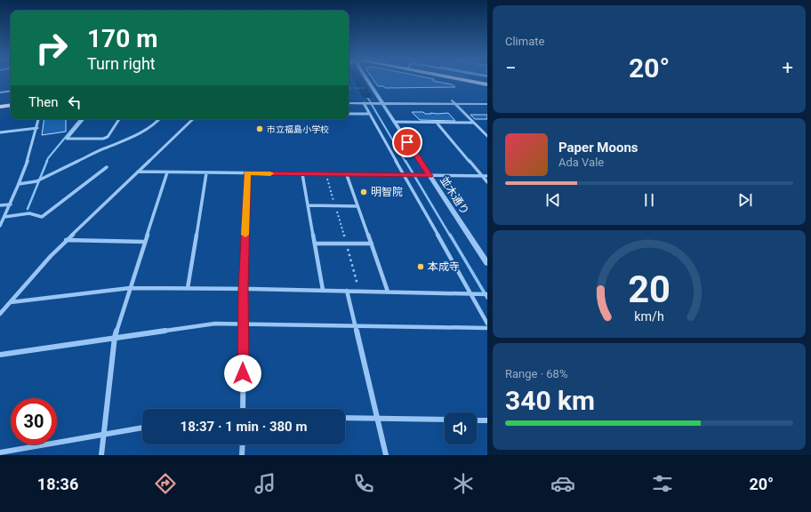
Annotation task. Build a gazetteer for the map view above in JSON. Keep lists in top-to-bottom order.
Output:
{
  "streets": {
    "street": ["並木通り"]
  },
  "places": ["市立福島小学校", "明智院", "本成寺"],
  "page": {
    "tile": [
      "Climate",
      ["Range · 68%", "340 km"]
    ],
    "turn": ["170 m", "Turn right"],
    "heat": ["−", "20°", "+"],
    "then": "Then",
    "song": ["Paper Moons", "Ada Vale"],
    "limit": "30",
    "trip": "18:37 · 1 min · 380 m",
    "tabs": ["18:36", "20°"],
    "gauge": ["20", "km/h"]
  }
}
